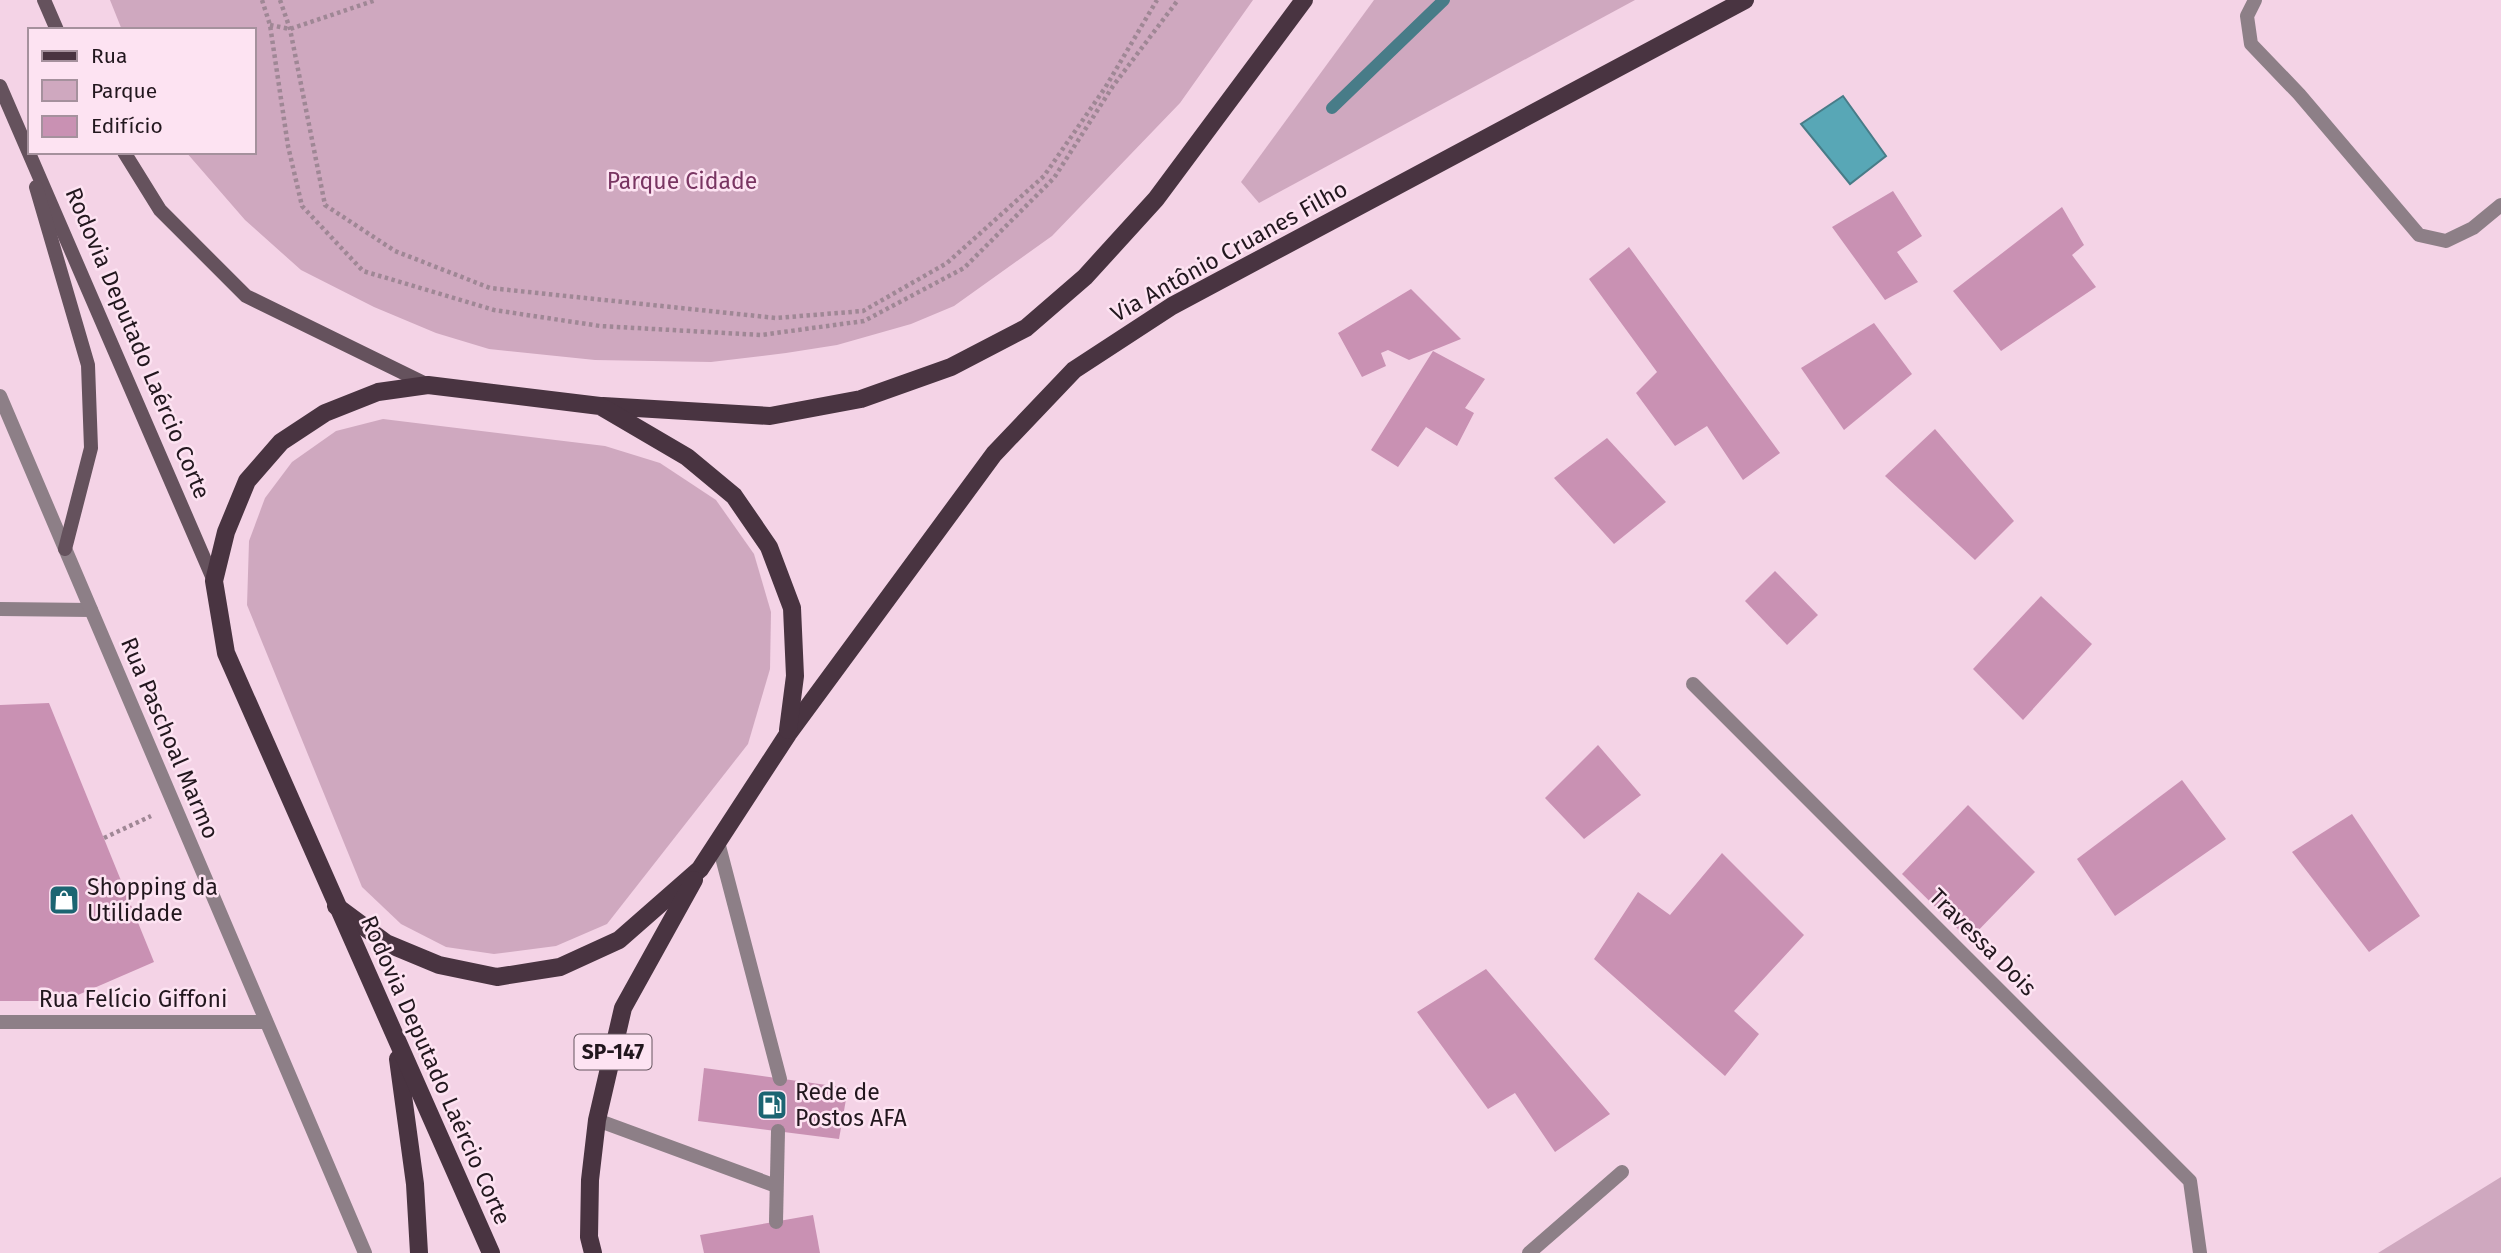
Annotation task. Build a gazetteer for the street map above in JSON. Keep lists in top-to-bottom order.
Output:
{
  "streets": {
    "main road": ["Via Antônio Cruanes Filho", "Rodovia Deputado Laércio Corte", "SP-147"],
    "street": ["Rua Paschoal Marmo", "Travessa Dois", "Rua Felício Giffoni"]
  },
  "crossings": [
    ["Via Antônio Cruanes Filho", "Rodovia Deputado Laércio Corte"],
    ["Via Antônio Cruanes Filho", "SP-147"],
    ["Rua Paschoal Marmo", "Rua Felício Giffoni"]
  ],
  "parks": ["Parque Cidade"],
  "places": {
    "shop": ["Shopping da Utilidade"],
    "fuel station": ["Rede de Postos AFA"]
  },
  "legend": ["Rua", "Parque", "Edifício"]
}
